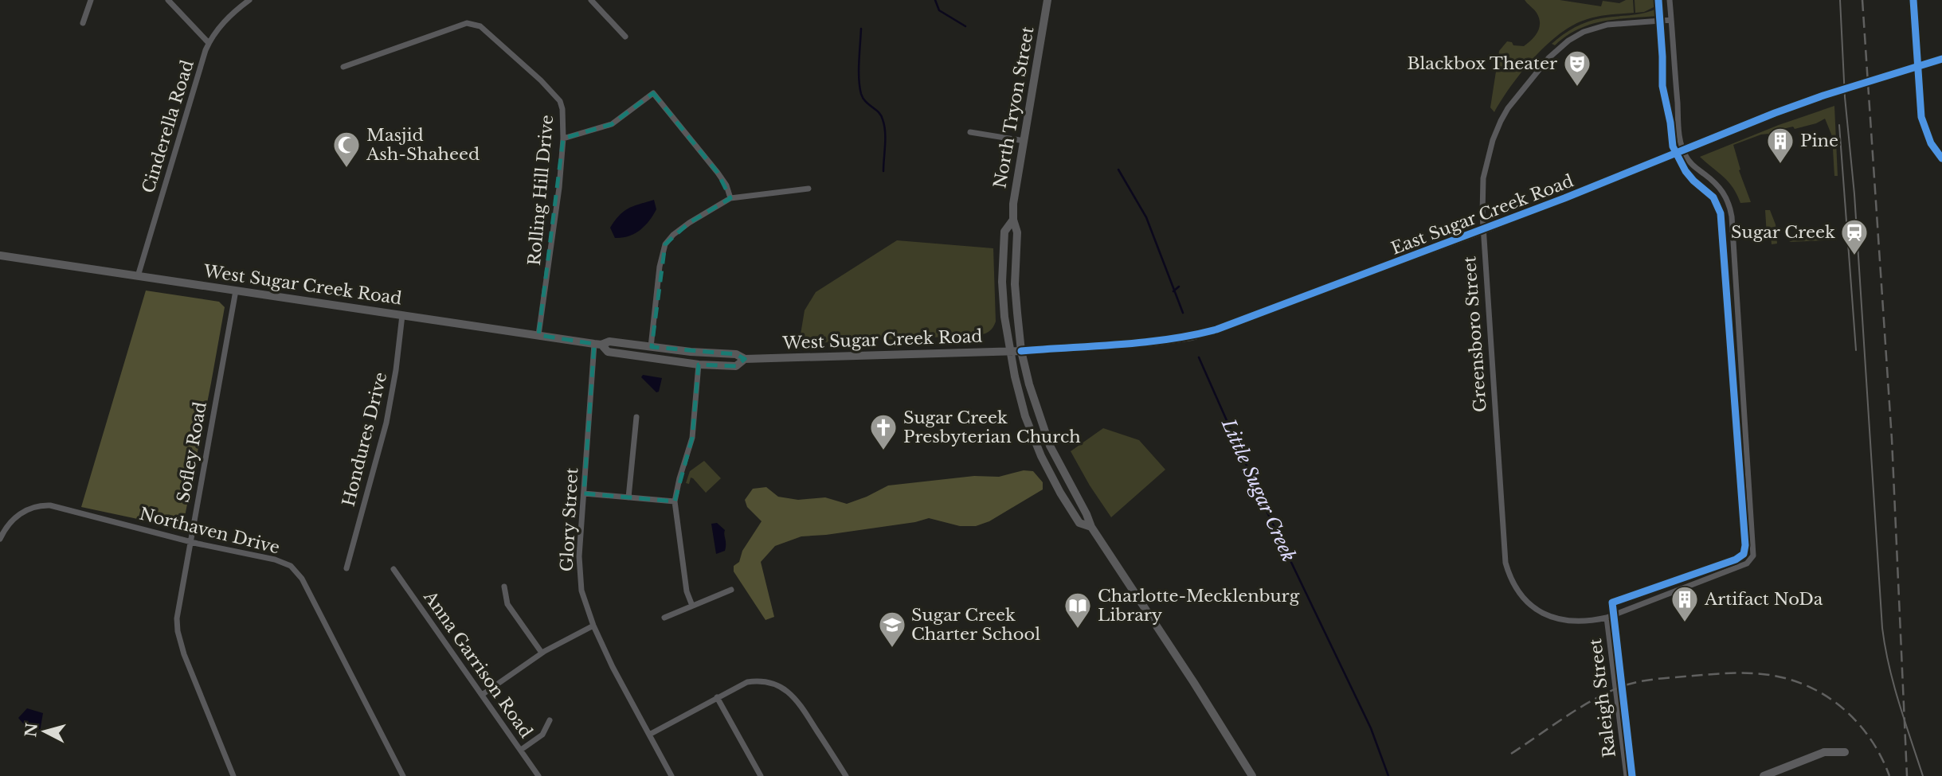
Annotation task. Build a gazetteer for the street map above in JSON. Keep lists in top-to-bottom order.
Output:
{
  "streets": {
    "main road": ["North Tryon Street", "East Sugar Creek Road", "West Sugar Creek Road"],
    "street": [
      "Cinderella Road",
      "Rolling Hill Drive",
      "Greensboro Street",
      "Hondures Drive",
      "Sofley Road",
      "Glory Street",
      "Northaven Drive",
      "Anna Garrison Road",
      "Raleigh Street"
    ]
  },
  "crossings": [
    ["North Tryon Street", "East Sugar Creek Road"],
    ["North Tryon Street", "West Sugar Creek Road"],
    ["Cinderella Road", "West Sugar Creek Road"],
    ["Rolling Hill Drive", "West Sugar Creek Road"],
    ["East Sugar Creek Road", "West Sugar Creek Road"],
    ["East Sugar Creek Road", "Greensboro Street"],
    ["West Sugar Creek Road", "Hondures Drive"],
    ["West Sugar Creek Road", "Sofley Road"],
    ["West Sugar Creek Road", "Glory Street"],
    ["Greensboro Street", "Raleigh Street"],
    ["Sofley Road", "Northaven Drive"]
  ],
  "water": ["Little Sugar Creek"],
  "places": {
    "theatre": ["Blackbox Theater"],
    "building": ["Pine", "Artifact NoDa"],
    "mosque": ["Masjid Ash-Shaheed"],
    "station": ["Sugar Creek"],
    "church": ["Sugar Creek Presbyterian Church"],
    "library": ["Charlotte-Mecklenburg Library"],
    "school or university": ["Sugar Creek Charter School"]
  },
  "north": "left"
}
